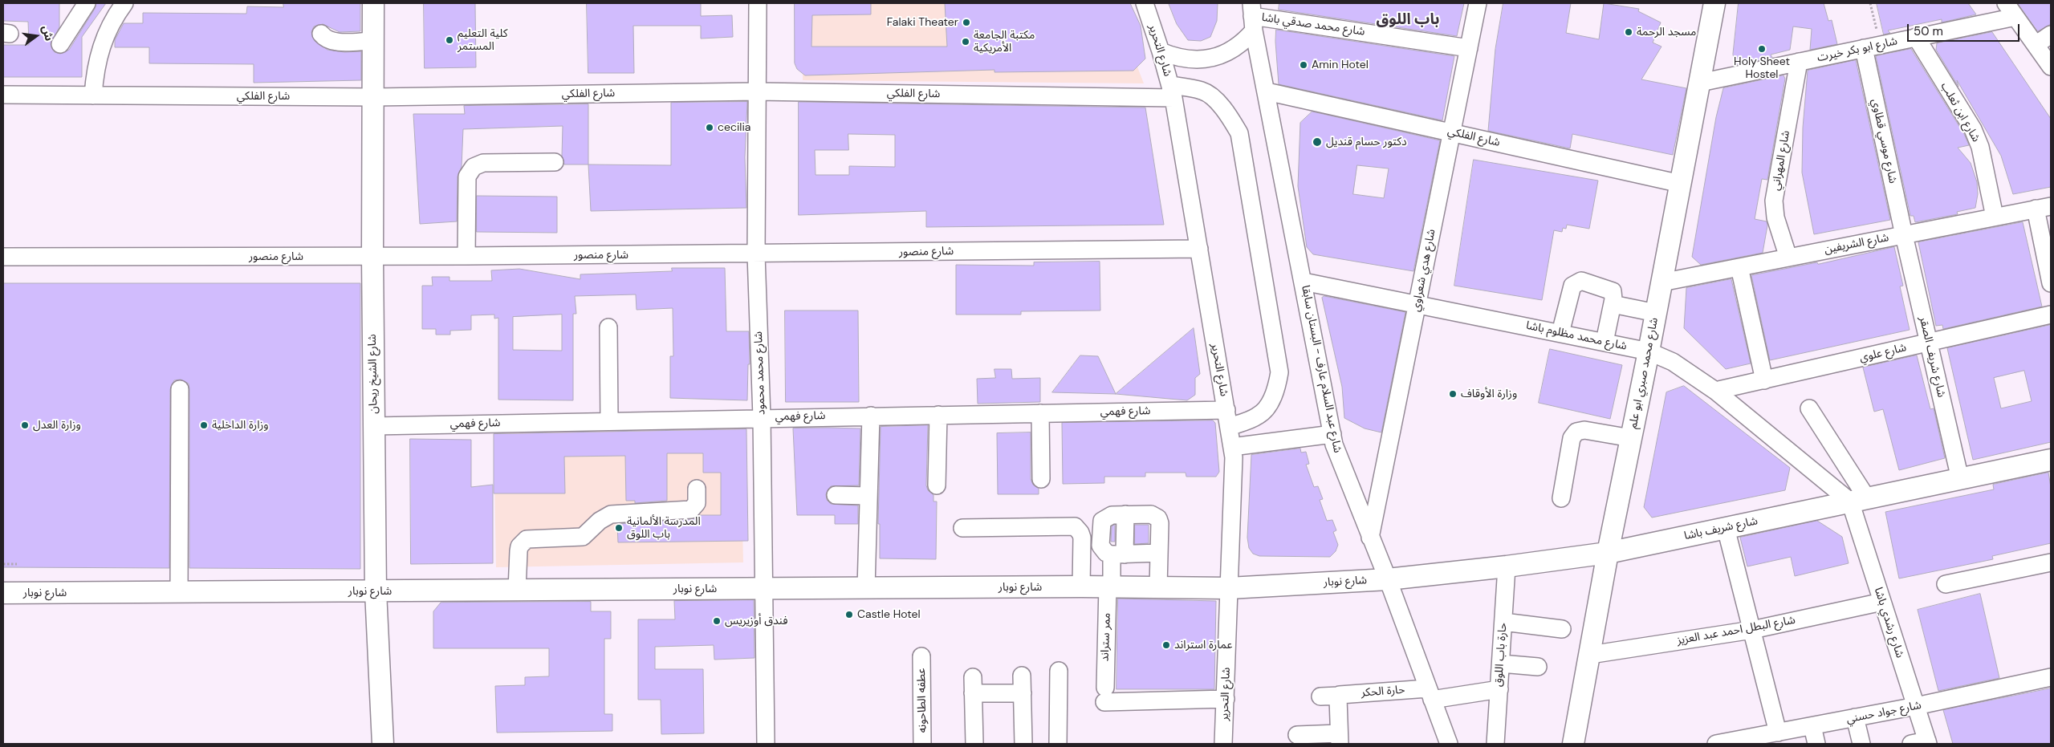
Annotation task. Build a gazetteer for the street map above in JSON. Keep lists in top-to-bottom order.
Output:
{
  "streets": {
    "main road": [
      "شارع محمد صبري ابو علم",
      "شارع الشيخ ريحان",
      "شارع شريف باشا",
      "شارع نوبار"
    ],
    "street": [
      "شارع محمد صدقي باشا",
      "شارع ابو بكر خيرت",
      "شارع التحرير",
      "شارع الفلكي",
      "شارع ابن ثعلب",
      "شارع موسي قطاوي",
      "شارع المهراني",
      "شارع الشريفين",
      "شارع منصور",
      "شارع هدي شعراوي",
      "شارع محمد مظلوم باشا",
      "شارع علوي",
      "شارع شريف الصقر",
      "شارع عبد السلام عارف - البستان سابقا",
      "شارع محمد محمود",
      "شارع فهمي",
      "شارع رشدي باشا",
      "شارع البطل احمد عبد العزيز",
      "ممر ستراند",
      "حارة باب اللوق",
      "حارة الحكر",
      "عطفه الطاحونه",
      "شارع جواد حسني"
    ]
  },
  "crossings": [
    ["شارع محمد صدقي باشا", "شارع هدي شعراوي"],
    ["شارع محمد صدقي باشا", "شارع عبد السلام عارف - البستان سابقا"],
    ["شارع ابو بكر خيرت", "شارع ابن ثعلب"],
    ["شارع ابو بكر خيرت", "شارع موسي قطاوي"],
    ["شارع ابو بكر خيرت", "شارع المهراني"],
    ["شارع ابو بكر خيرت", "شارع محمد صبري ابو علم"],
    ["شارع التحرير", "شارع الفلكي"],
    ["شارع التحرير", "شارع منصور"],
    ["شارع التحرير", "شارع فهمي"],
    ["شارع التحرير", "شارع نوبار"],
    ["شارع التحرير", "ممر ستراند"],
    ["شارع الفلكي", "شارع هدي شعراوي"],
    ["شارع الفلكي", "شارع عبد السلام عارف - البستان سابقا"],
    ["شارع الفلكي", "شارع محمد محمود"],
    ["شارع الفلكي", "شارع محمد صبري ابو علم"],
    ["شارع الفلكي", "شارع الشيخ ريحان"],
    ["شارع ابن ثعلب", "شارع الشريفين"],
    ["شارع موسي قطاوي", "شارع الشريفين"],
    ["شارع موسي قطاوي", "شارع شريف الصقر"],
    ["شارع المهراني", "شارع الشريفين"],
    ["شارع الشريفين", "شارع شريف الصقر"],
    ["شارع الشريفين", "شارع محمد صبري ابو علم"],
    ["شارع منصور", "شارع محمد محمود"],
    ["شارع منصور", "شارع الشيخ ريحان"],
    ["شارع هدي شعراوي", "شارع محمد مظلوم باشا"],
    ["شارع هدي شعراوي", "شارع عبد السلام عارف - البستان سابقا"],
    ["شارع محمد مظلوم باشا", "شارع علوي"],
    ["شارع محمد مظلوم باشا", "شارع عبد السلام عارف - البستان سابقا"],
    ["شارع محمد مظلوم باشا", "شارع محمد صبري ابو علم"],
    ["شارع محمد مظلوم باشا", "شارع شريف باشا"],
    ["شارع محمد مظلوم باشا", "شارع رشدي باشا"],
    ["شارع علوي", "شارع شريف الصقر"],
    ["شارع شريف الصقر", "شارع شريف باشا"],
    ["شارع عبد السلام عارف - البستان سابقا", "شارع شريف باشا"],
    ["شارع عبد السلام عارف - البستان سابقا", "شارع نوبار"],
    ["شارع عبد السلام عارف - البستان سابقا", "حارة الحكر"],
    ["شارع محمد محمود", "شارع فهمي"],
    ["شارع محمد محمود", "شارع نوبار"],
    ["شارع محمد صبري ابو علم", "شارع شريف باشا"],
    ["شارع محمد صبري ابو علم", "شارع البطل احمد عبد العزيز"],
    ["شارع الشيخ ريحان", "شارع فهمي"],
    ["شارع الشيخ ريحان", "شارع نوبار"],
    ["شارع شريف باشا", "شارع نوبار"],
    ["شارع شريف باشا", "شارع رشدي باشا"],
    ["شارع شريف باشا", "حارة باب اللوق"],
    ["شارع نوبار", "ممر ستراند"],
    ["شارع رشدي باشا", "شارع البطل احمد عبد العزيز"],
    ["شارع رشدي باشا", "شارع جواد حسني"],
    ["حارة باب اللوق", "حارة الحكر"]
  ],
  "districts": ["باب اللوق"],
  "places": [
    "Falaki Theater",
    "مسجد الرحمة",
    "كلية التعليم المستمر",
    "مكتبة الجامعة الأمريكية",
    "Holy Sheet Hostel",
    "Amin Hotel",
    "cecilia",
    "دكتور حسام قنديل",
    "وزارة الأوقاف",
    "وزارة العدل",
    "وزارة الداخلية",
    "المدرسة الألمانية باب اللوق",
    "Castle Hotel",
    "فندق أوزيريس",
    "عمارة استراند"
  ],
  "scale_bar": "50 m",
  "north": "right"
}
